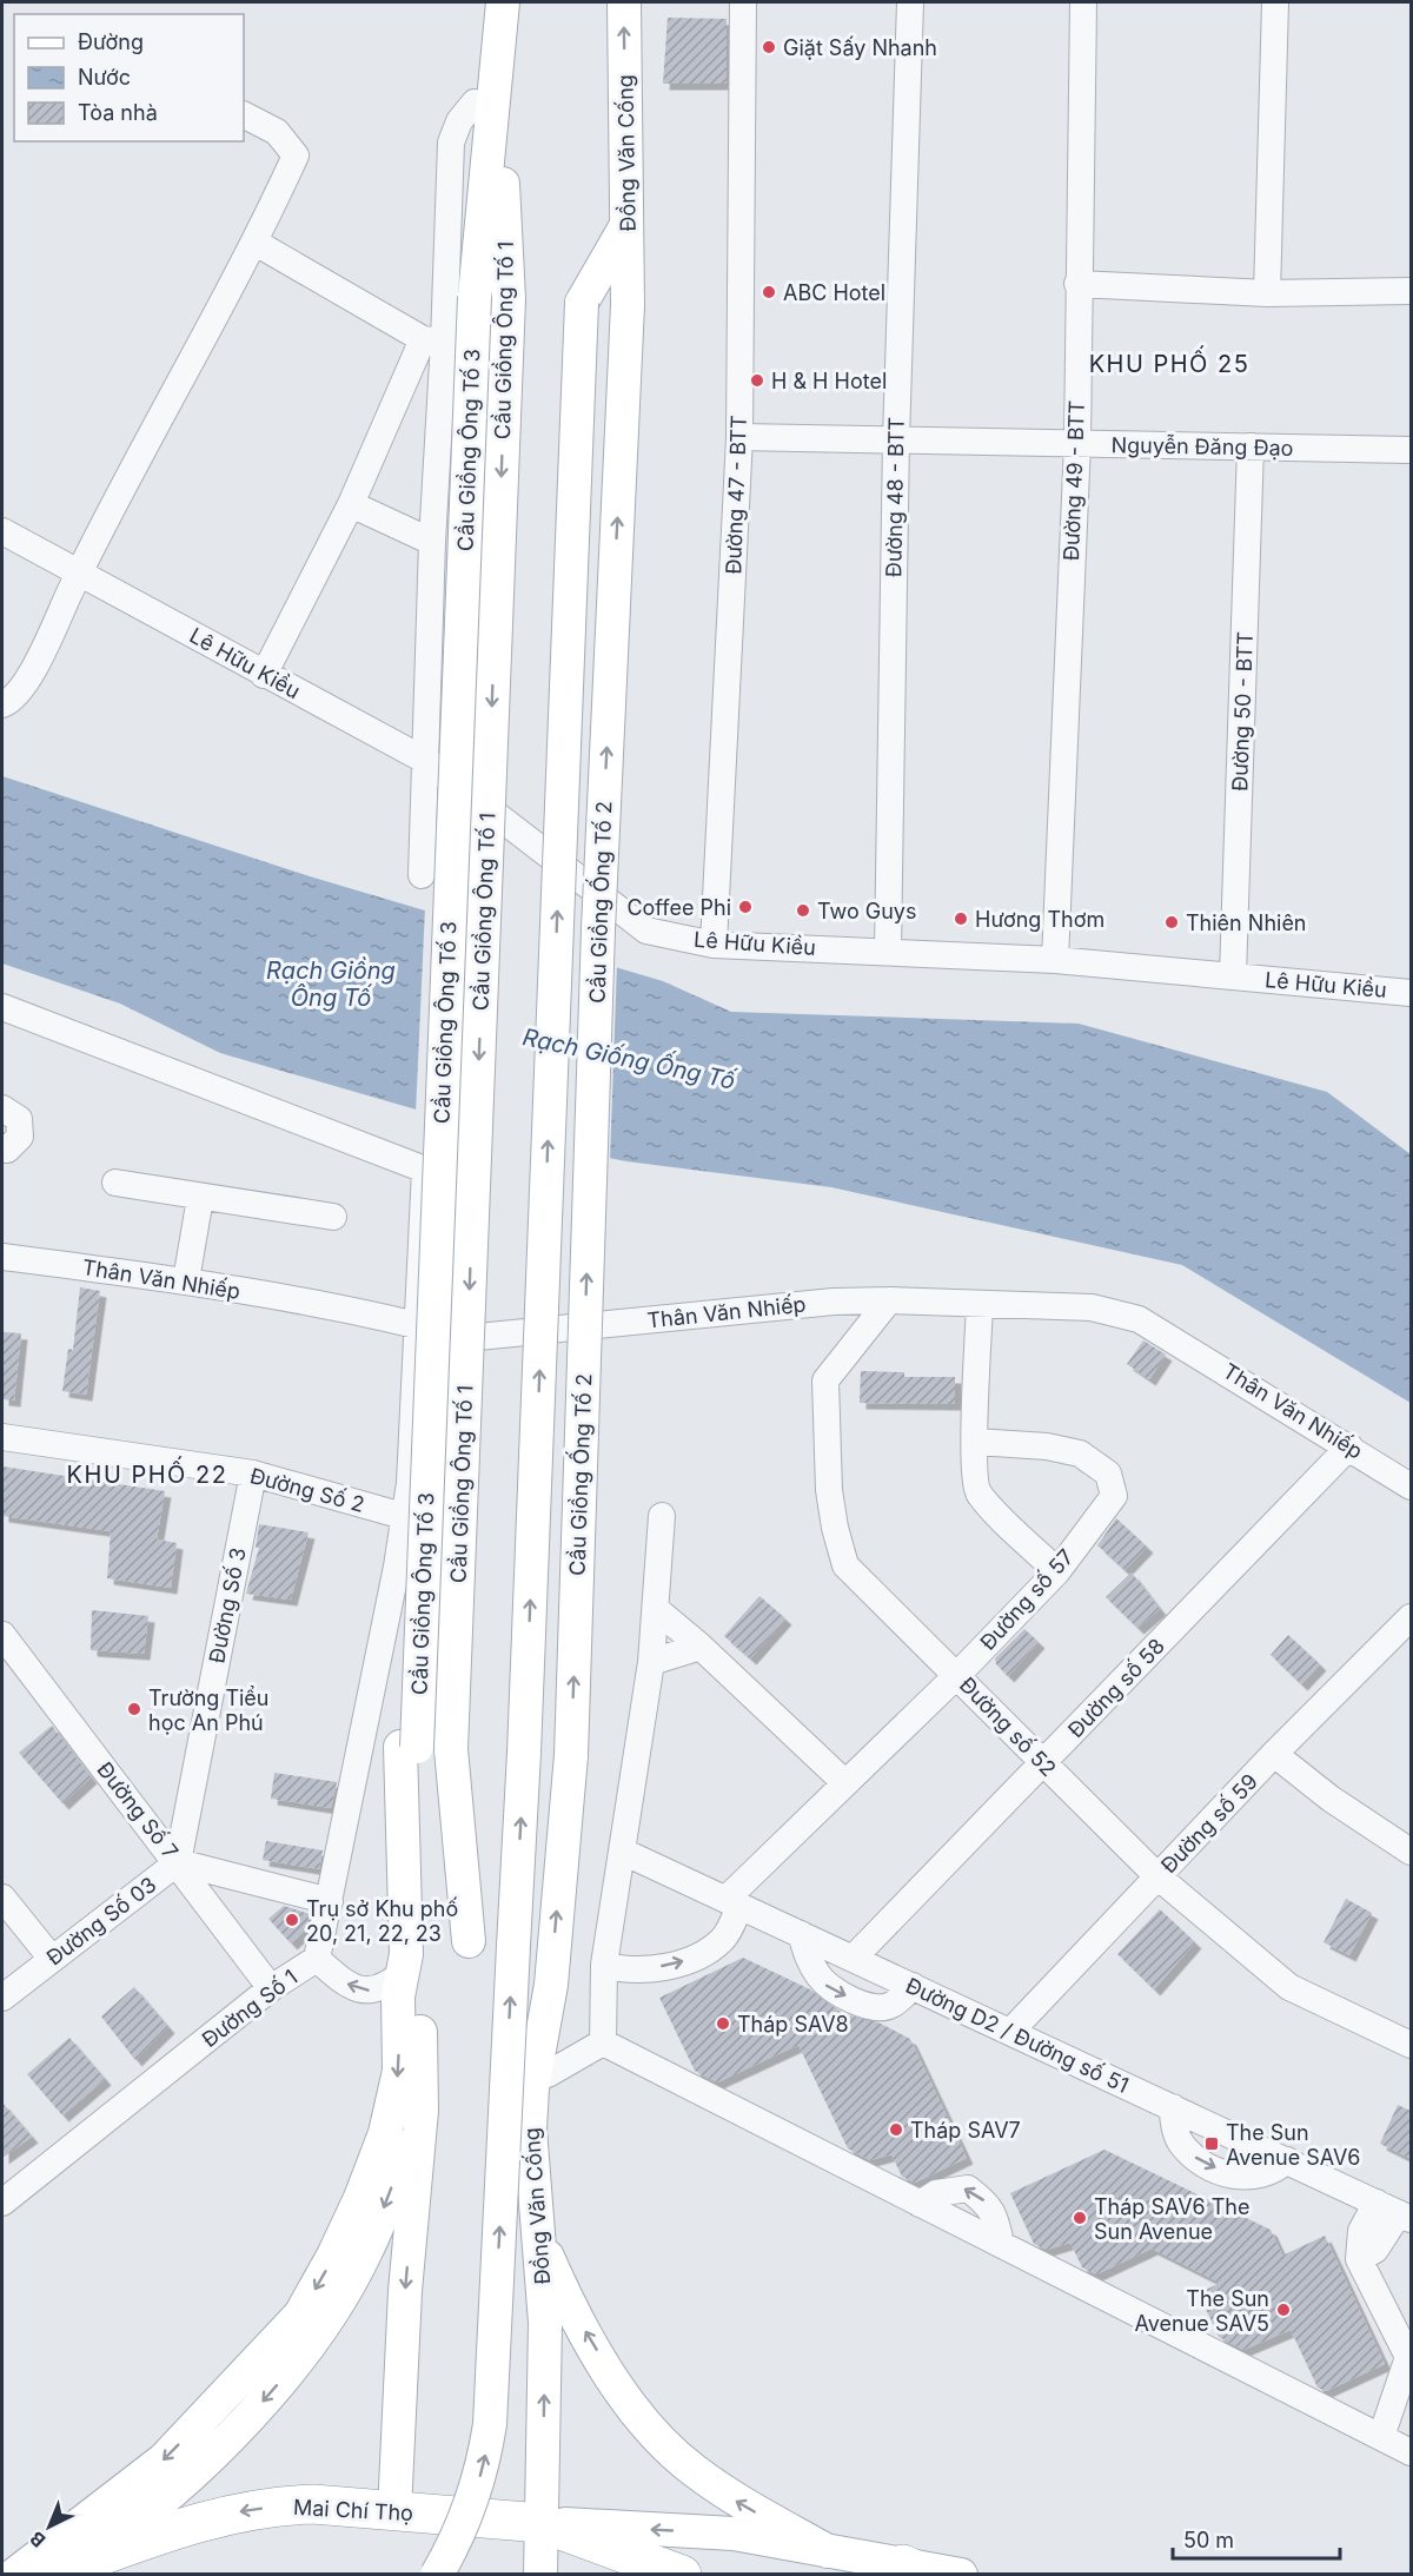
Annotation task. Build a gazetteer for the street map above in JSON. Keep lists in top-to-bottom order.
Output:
{
  "streets": {
    "highway": ["Mai Chí Thọ"],
    "main road": [
      "Đồng Văn Cống",
      "Cầu Giồng Ông Tố 1",
      "Cầu Giồng Ông Tố 3",
      "Cầu Giồng Ống Tố 2"
    ],
    "street": [
      "Nguyễn Đăng Đạo",
      "Đường 49 - BTT",
      "Đường 47 - BTT",
      "Đường 48 - BTT",
      "Lê Hữu Kiều",
      "Đường 50 - BTT",
      "Thân Văn Nhiếp",
      "Đường Số 2",
      "Đường số 57",
      "Đường Số 3",
      "Đường số 58",
      "Đường số 52",
      "Đường Số 7",
      "Đường số 59",
      "Đường Số 03",
      "Đường Số 1",
      "Đường D2 / Đường số 51"
    ]
  },
  "crossings": [
    ["Đồng Văn Cống", "Cầu Giồng Ống Tố 2"],
    ["Đồng Văn Cống", "Mai Chí Thọ"],
    ["Nguyễn Đăng Đạo", "Đường 49 - BTT"],
    ["Nguyễn Đăng Đạo", "Đường 47 - BTT"],
    ["Nguyễn Đăng Đạo", "Đường 48 - BTT"],
    ["Nguyễn Đăng Đạo", "Đường 50 - BTT"],
    ["Đường 49 - BTT", "Lê Hữu Kiều"],
    ["Đường 47 - BTT", "Lê Hữu Kiều"],
    ["Đường 48 - BTT", "Lê Hữu Kiều"],
    ["Lê Hữu Kiều", "Đường 50 - BTT"],
    ["Thân Văn Nhiếp", "Đường số 58"],
    ["Thân Văn Nhiếp", "Đường số 52"],
    ["Thân Văn Nhiếp", "Đường Số 1"],
    ["Đường Số 2", "Đường Số 3"],
    ["Đường Số 2", "Đường Số 1"],
    ["Đường số 57", "Đường số 52"],
    ["Đường số 57", "Đường D2 / Đường số 51"],
    ["Đường Số 3", "Đường Số 7"],
    ["Đường Số 3", "Đường Số 03"],
    ["Đường số 58", "Đường số 52"],
    ["Đường số 58", "Đường D2 / Đường số 51"],
    ["Đường số 52", "Đường số 59"],
    ["Đường Số 7", "Đường Số 03"],
    ["Đường Số 7", "Đường Số 1"],
    ["Đường số 59", "Đường D2 / Đường số 51"],
    ["Đường Số 03", "Đường Số 1"]
  ],
  "one_way": ["Mai Chí Thọ"],
  "districts": ["KHU PHỐ 25", "KHU PHỐ 22"],
  "water": ["Rạch Giồng Ông Tố", "Rạch Giống Ống Tố"],
  "places": {
    "other": [
      "Giặt Sấy Nhanh",
      "ABC Hotel",
      "H & H Hotel",
      "Coffee Phi",
      "Two Guys",
      "Hương Thơm",
      "Thiên Nhiên",
      "Trường Tiểu học An Phú",
      "Trụ sở Khu phố 20, 21, 22, 23",
      "Tháp SAV8",
      "Tháp SAV7",
      "Tháp SAV6 The Sun Avenue",
      "The Sun Avenue SAV5"
    ],
    "transit": ["The Sun Avenue SAV6"]
  },
  "legend": ["Đường", "Nước", "Tòa nhà"],
  "scale_bar": "50 m",
  "north": "bottom left"
}
